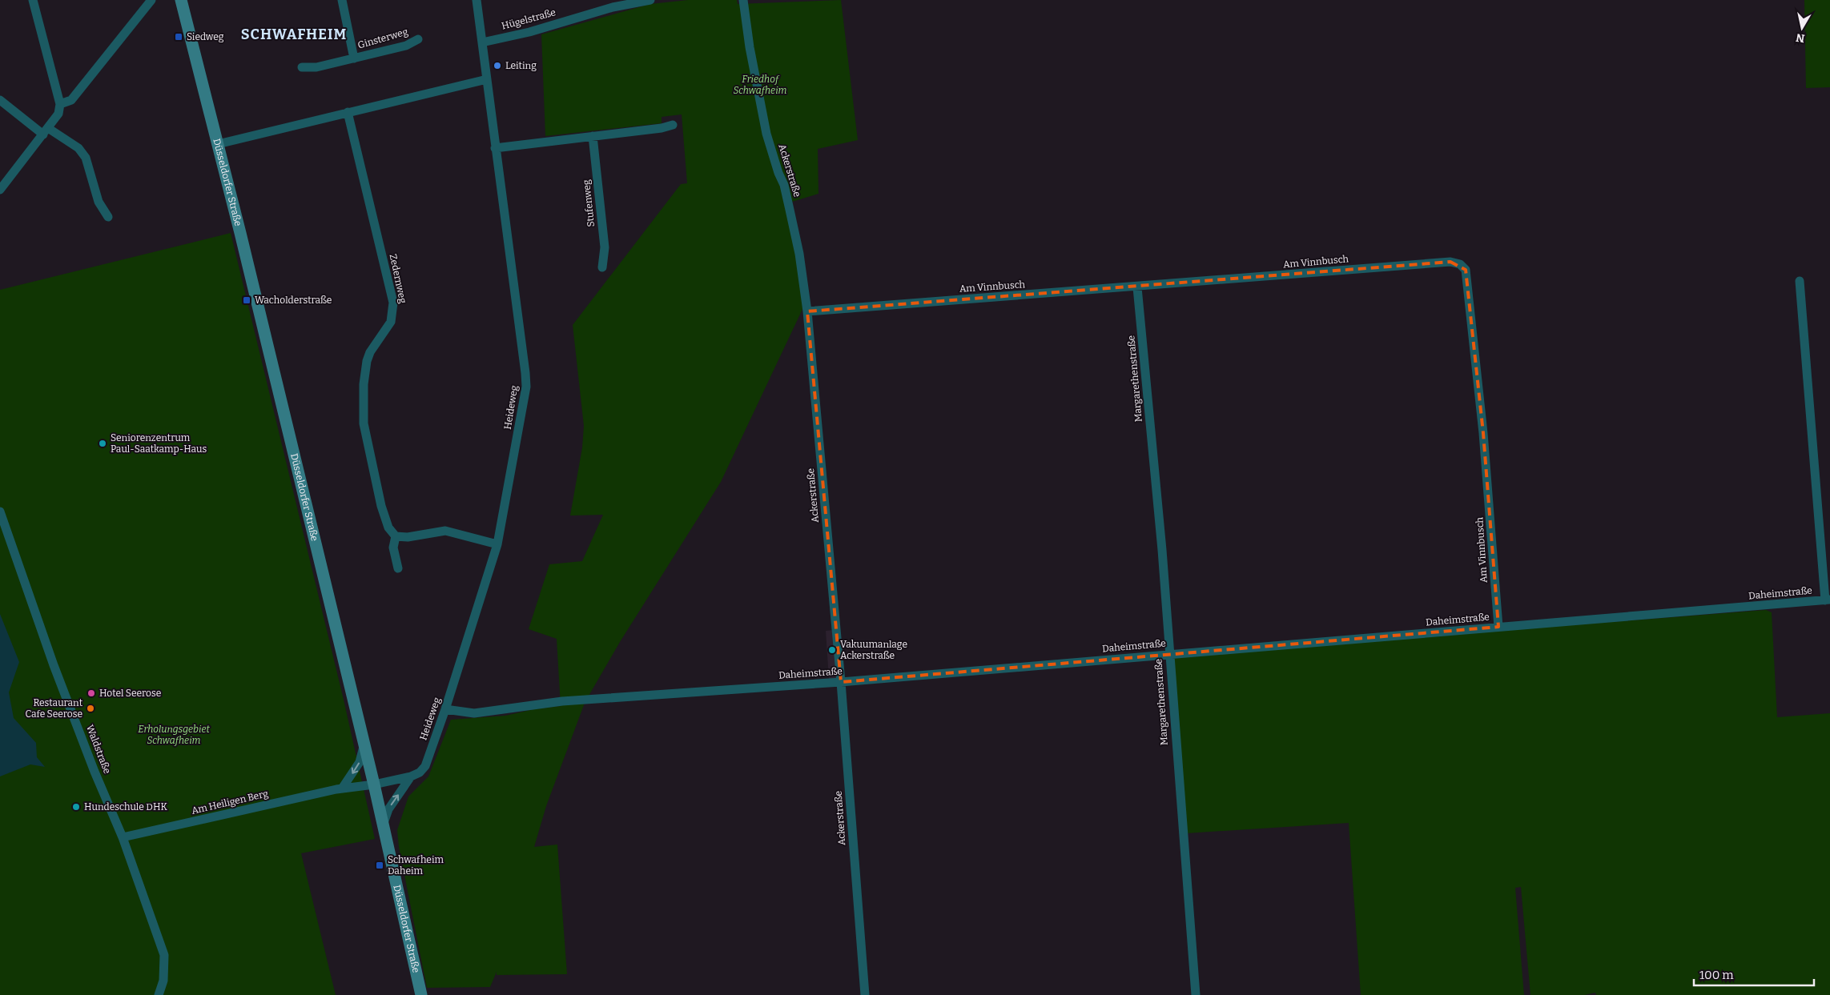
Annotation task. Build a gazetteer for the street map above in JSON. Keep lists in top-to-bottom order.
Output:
{
  "streets": {
    "main road": ["Düsseldorfer Straße"],
    "street": [
      "Hügelstraße",
      "Ginsterweg",
      "Ackerstraße",
      "Stufenweg",
      "Am Vinnbusch",
      "Zedernweg",
      "Margarethenstraße",
      "Heideweg",
      "Daheimstraße",
      "Waldstraße",
      "Am Heiligen Berg"
    ]
  },
  "crossings": [
    ["Hügelstraße", "Heideweg"],
    ["Ackerstraße", "Am Vinnbusch"],
    ["Ackerstraße", "Daheimstraße"],
    ["Düsseldorfer Straße", "Heideweg"],
    ["Düsseldorfer Straße", "Am Heiligen Berg"],
    ["Am Vinnbusch", "Margarethenstraße"],
    ["Am Vinnbusch", "Daheimstraße"],
    ["Margarethenstraße", "Daheimstraße"],
    ["Heideweg", "Daheimstraße"],
    ["Heideweg", "Am Heiligen Berg"],
    ["Waldstraße", "Am Heiligen Berg"]
  ],
  "districts": ["SCHWAFHEIM"],
  "parks": ["Friedhof Schwafheim", "Erholungsgebiet Schwafheim"],
  "places": {
    "transit": ["Siedweg", "Wacholderstraße", "Schwafheim Daheim"],
    "other": [
      "Leiting",
      "Seniorenzentrum Paul-Saatkamp-Haus",
      "Vakuumanlage Ackerstraße",
      "Hotel Seerose",
      "Restaurant Cafe Seerose",
      "Hundeschule DHK"
    ]
  },
  "scale_bar": "100 m",
  "north": "bottom"
}
